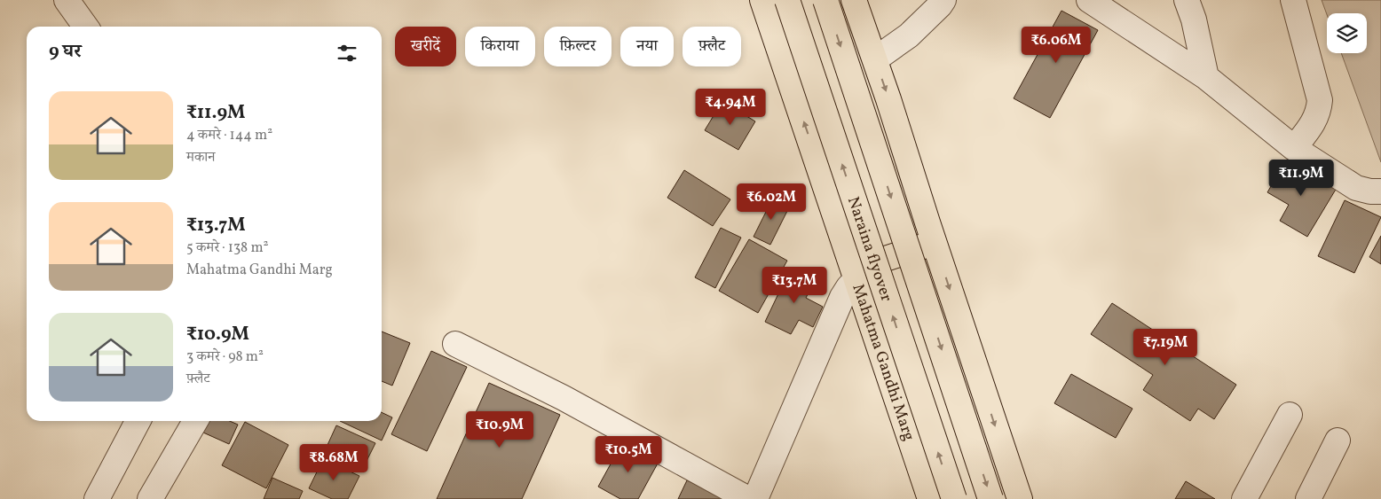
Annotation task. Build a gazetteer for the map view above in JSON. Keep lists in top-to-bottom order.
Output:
{
  "streets": {
    "main road": ["Naraina flyover", "Mahatma Gandhi Marg"]
  },
  "page": {
    "price": [
      "₹6.06M",
      "₹4.94M",
      "₹11.9M",
      "₹6.02M",
      "₹13.7M",
      "₹7.19M",
      "₹10.9M",
      "₹10.5M",
      "₹8.68M"
    ],
    "chip": [
      "खरीदें",
      "किराया",
      "फ़िल्टर",
      "नया",
      "फ़्लैट"
    ],
    "heading": "9 घर",
    "list": [
      {
        "name": "₹11.9M",
        "note": "4 कमरे · 144 m² · मकान"
      },
      {
        "name": "₹13.7M",
        "note": "5 कमरे · 138 m² · Mahatma Gandhi Marg"
      },
      {
        "name": "₹10.9M",
        "note": "3 कमरे · 98 m² · फ़्लैट"
      }
    ]
  }
}
